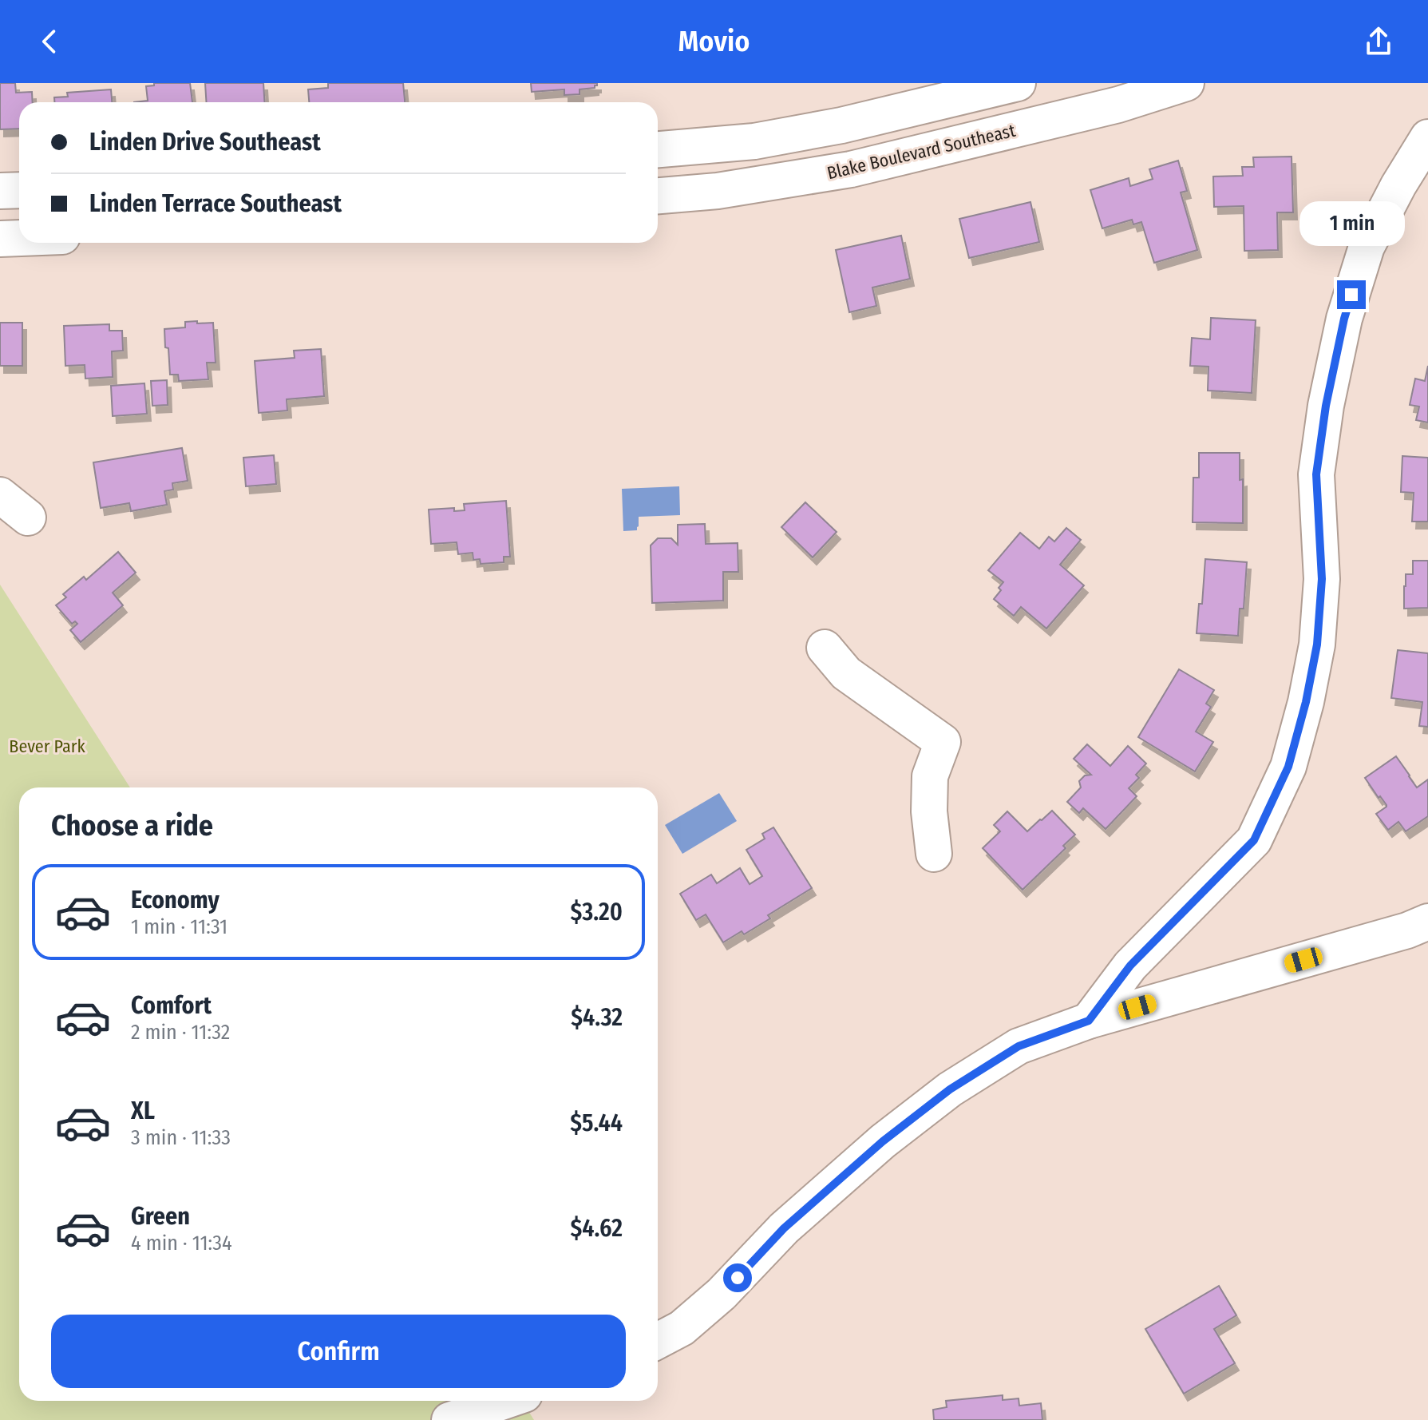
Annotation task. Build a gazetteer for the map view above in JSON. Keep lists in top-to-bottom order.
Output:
{
  "streets": {
    "street": ["Blake Boulevard Southeast"]
  },
  "parks": ["Bever Park"],
  "page": {
    "header": "Movio",
    "banner": ["Linden Drive Southeast", "Linden Terrace Southeast"],
    "bubble": "1 min",
    "heading": "Choose a ride",
    "list": [
      {
        "name": "Economy",
        "note": "1 min · 11:31",
        "value": "$3.20"
      },
      {
        "name": "Comfort",
        "note": "2 min · 11:32",
        "value": "$4.32"
      },
      {
        "name": "XL",
        "note": "3 min · 11:33",
        "value": "$5.44"
      },
      {
        "name": "Green",
        "note": "4 min · 11:34",
        "value": "$4.62"
      }
    ],
    "buttons": "Confirm"
  }
}
